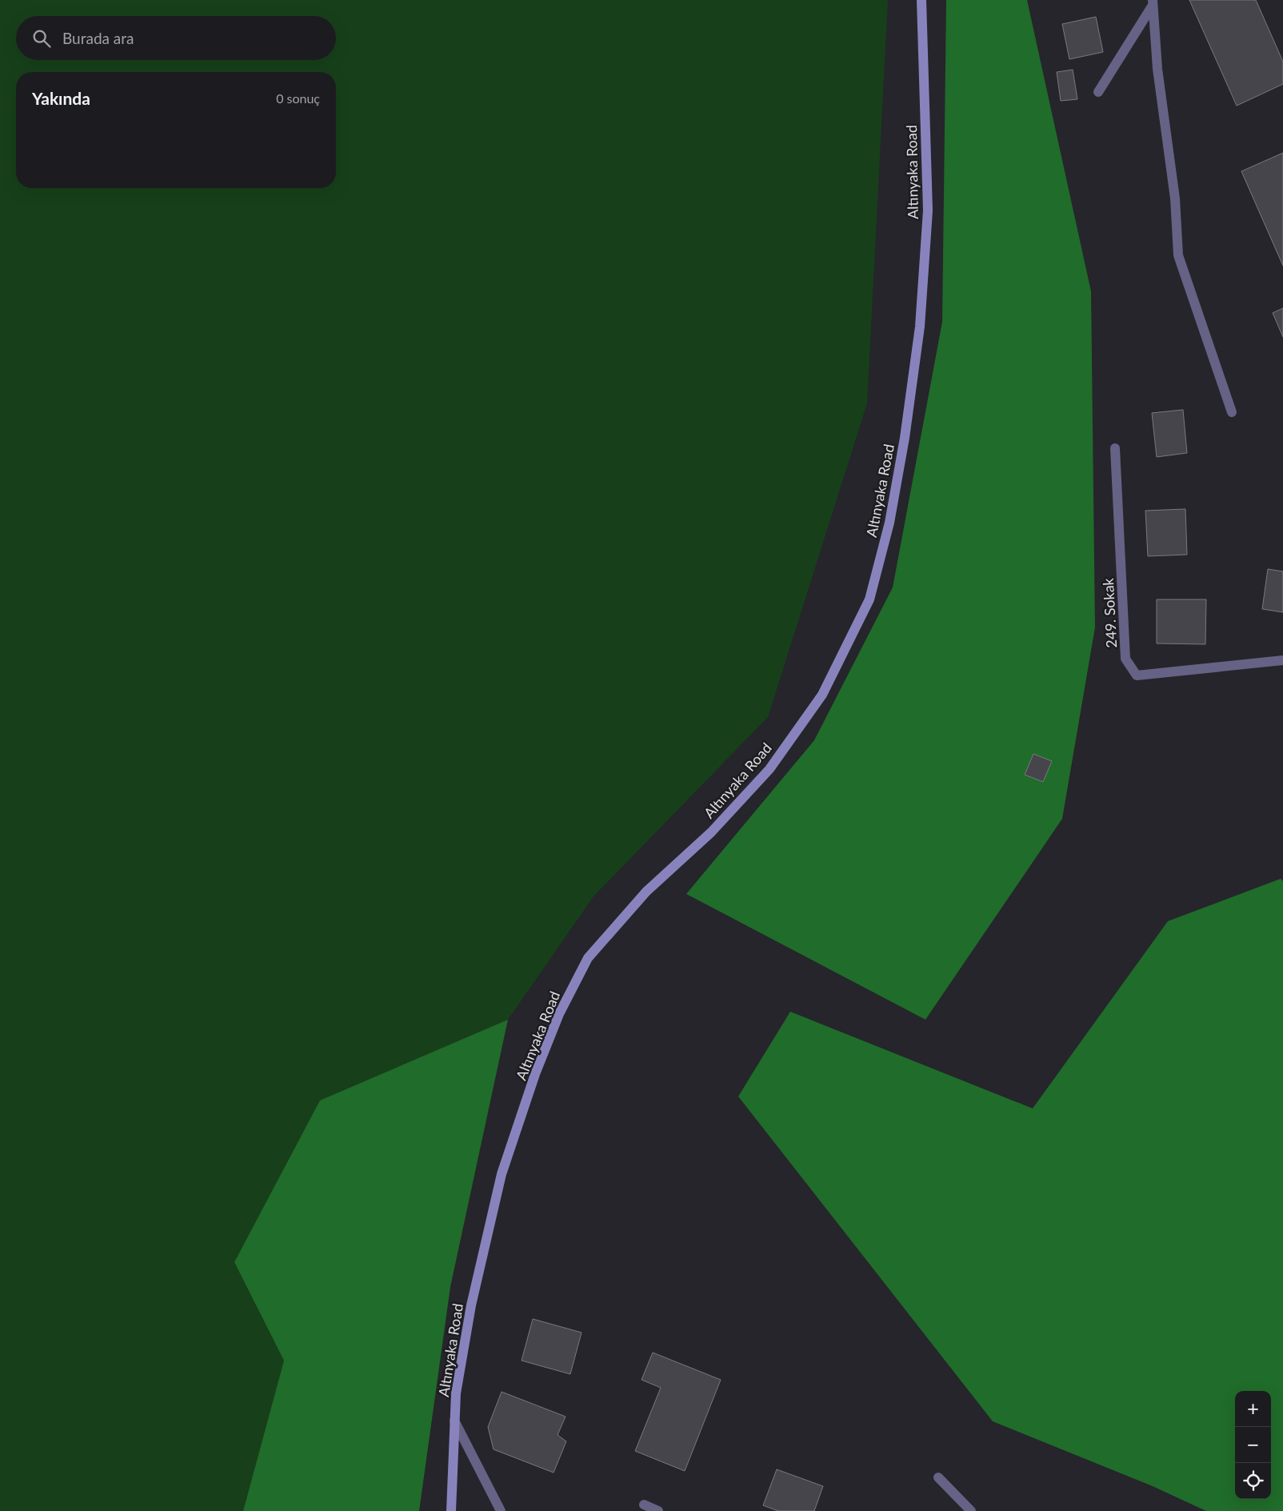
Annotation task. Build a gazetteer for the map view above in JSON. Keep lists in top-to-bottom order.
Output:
{
  "streets": {
    "main road": ["Altınyaka Road"],
    "street": ["249. Sokak"]
  },
  "page": {
    "search": "Burada ara",
    "heading": ["Yakında", "0 sonuç"],
    "map_buttons": ["+", "−"]
  }
}
